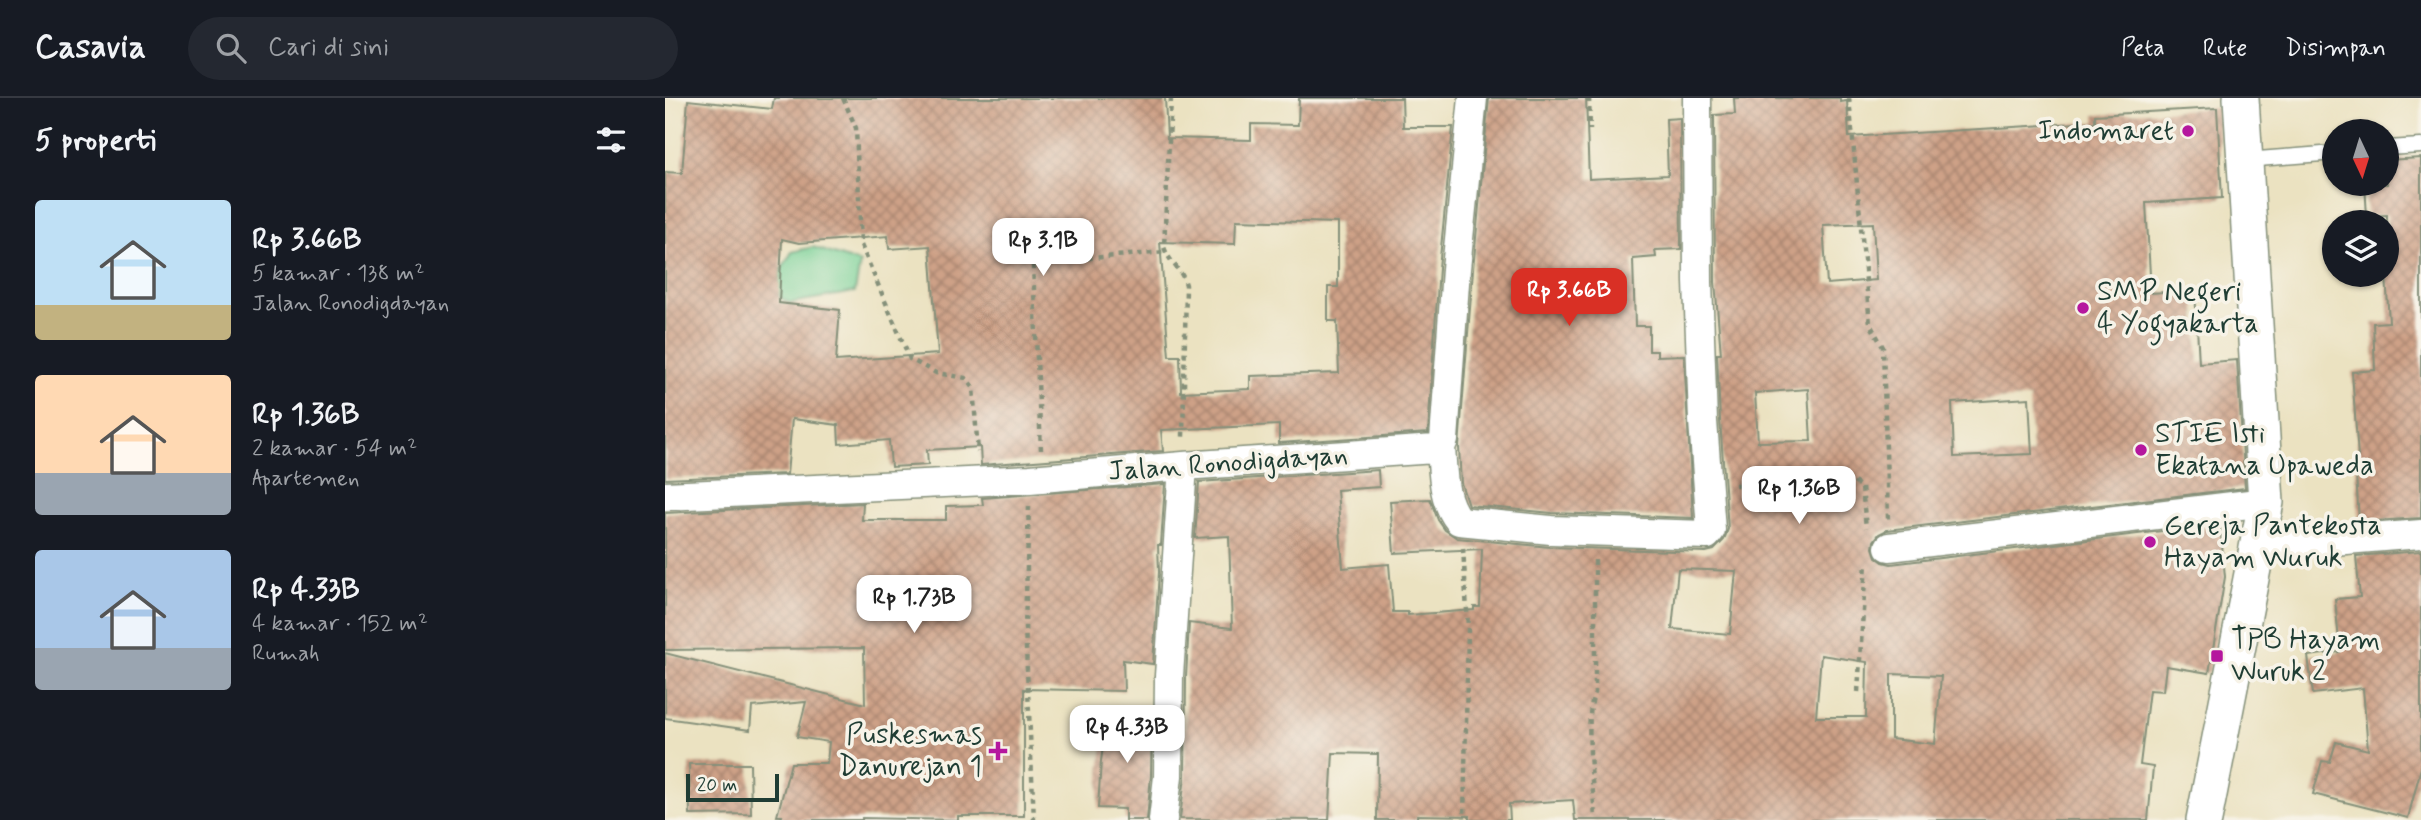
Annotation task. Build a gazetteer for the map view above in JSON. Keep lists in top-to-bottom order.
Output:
{
  "streets": {
    "street": ["Jalan Ronodigdayan"]
  },
  "places": {
    "other": [
      "Indomaret",
      "SMP Negeri 4 Yogyakarta",
      "STIE Isti Ekatana Upaweda",
      "Gereja Pantekosta Hayam Wuruk"
    ],
    "transit": ["TPB Hayam Wuruk 2"],
    "health": ["Puskesmas Danurejan 1"]
  },
  "scale_bar": "20 m",
  "north": "bottom",
  "page": {
    "header": "Casavia",
    "search": "Cari di sini",
    "nav": ["Peta", "Rute", "Disimpan"],
    "heading": "5 properti",
    "list": [
      {
        "name": "Rp 3.66B",
        "note": "5 kamar · 138 m² · Jalan Ronodigdayan"
      },
      {
        "name": "Rp 1.36B",
        "note": "2 kamar · 54 m² · Apartemen"
      },
      {
        "name": "Rp 4.33B",
        "note": "4 kamar · 152 m² · Rumah"
      }
    ],
    "price": [
      "Rp 3.1B",
      "Rp 3.66B",
      "Rp 1.36B",
      "Rp 1.73B",
      "Rp 4.33B"
    ],
    "scale": "20 m"
  }
}
